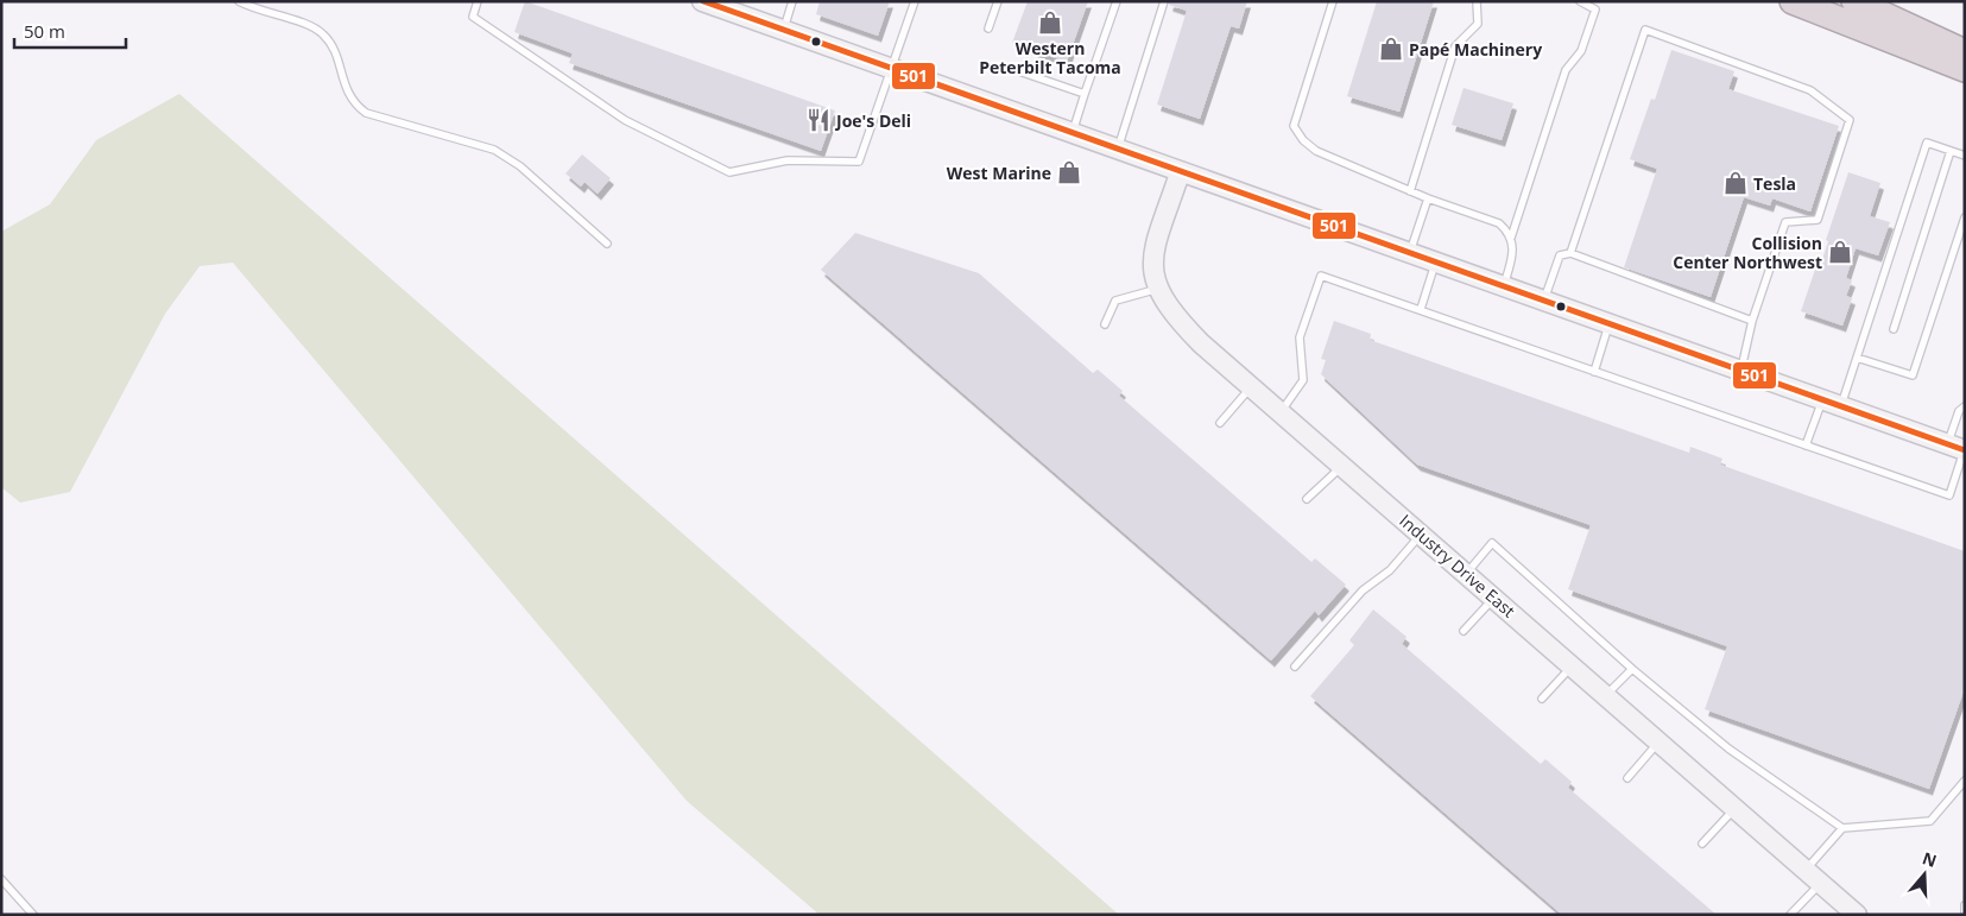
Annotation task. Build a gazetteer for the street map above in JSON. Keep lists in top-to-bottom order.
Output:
{
  "streets": {
    "main road": ["Industry Drive East"]
  },
  "places": {
    "shop": [
      "Western Peterbilt Tacoma",
      "Papé Machinery",
      "West Marine",
      "Tesla",
      "Collision Center Northwest"
    ],
    "restaurant": ["Joe's Deli"]
  },
  "lines": ["transit line 501"],
  "scale_bar": "50 m",
  "north": "top"
}
